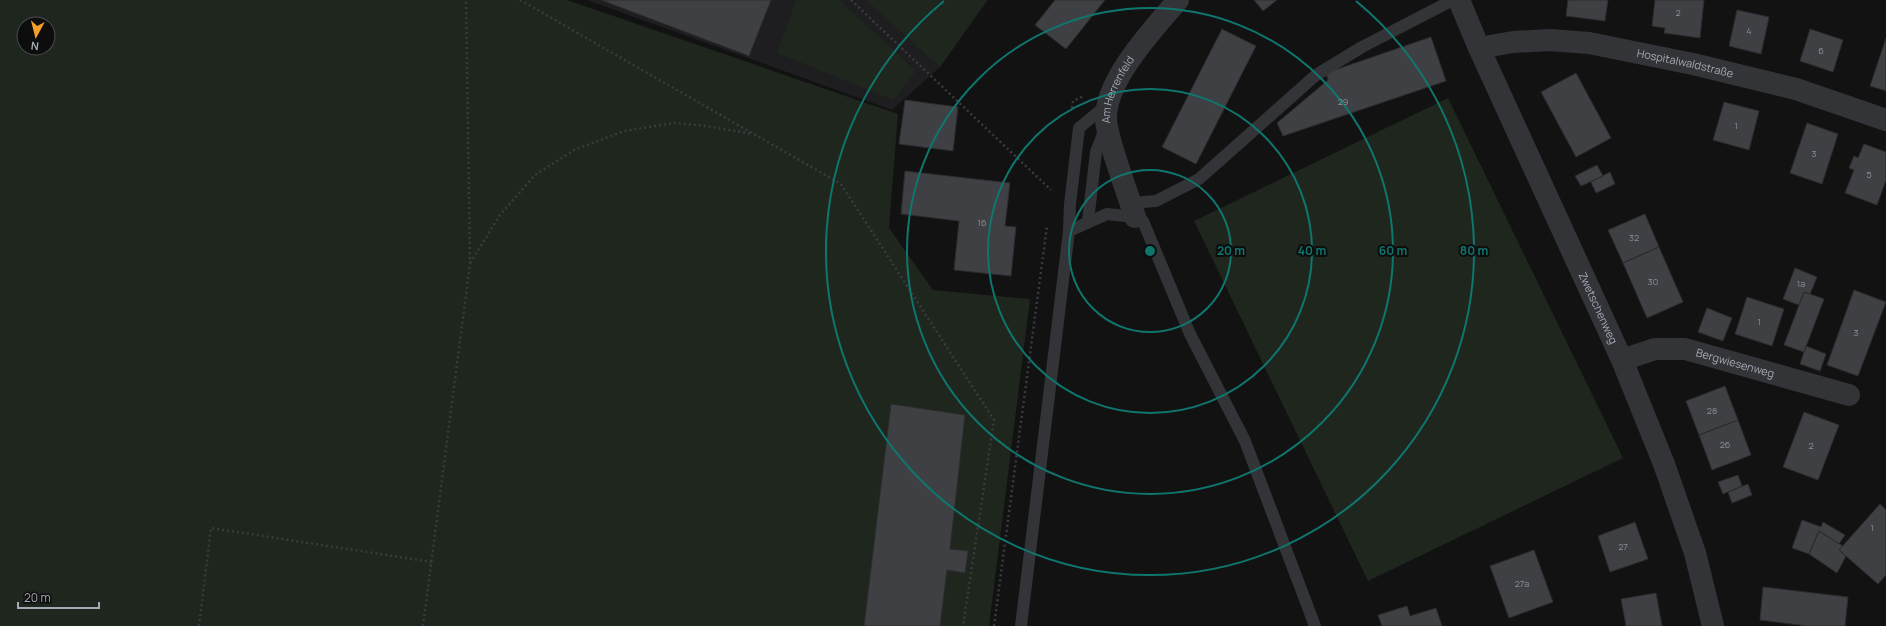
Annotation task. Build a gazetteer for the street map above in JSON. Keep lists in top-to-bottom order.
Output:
{
  "streets": {
    "street": [
      "Hospitalwaldstraße",
      "Am Herrenfeld",
      "Zwetschenweg",
      "Bergwiesenweg"
    ]
  },
  "crossings": [
    ["Hospitalwaldstraße", "Zwetschenweg"],
    ["Zwetschenweg", "Bergwiesenweg"]
  ],
  "house_numbers": [
    "2",
    "4",
    "6",
    "29",
    "1",
    "3",
    "5",
    "16",
    "32",
    "30",
    "1a",
    "1",
    "3",
    "28",
    "26",
    "2",
    "1",
    "27",
    "27a"
  ],
  "scale_bar": "20 m",
  "north": "bottom",
  "rings": [
    "20 m",
    "40 m",
    "60 m",
    "80 m"
  ]
}
